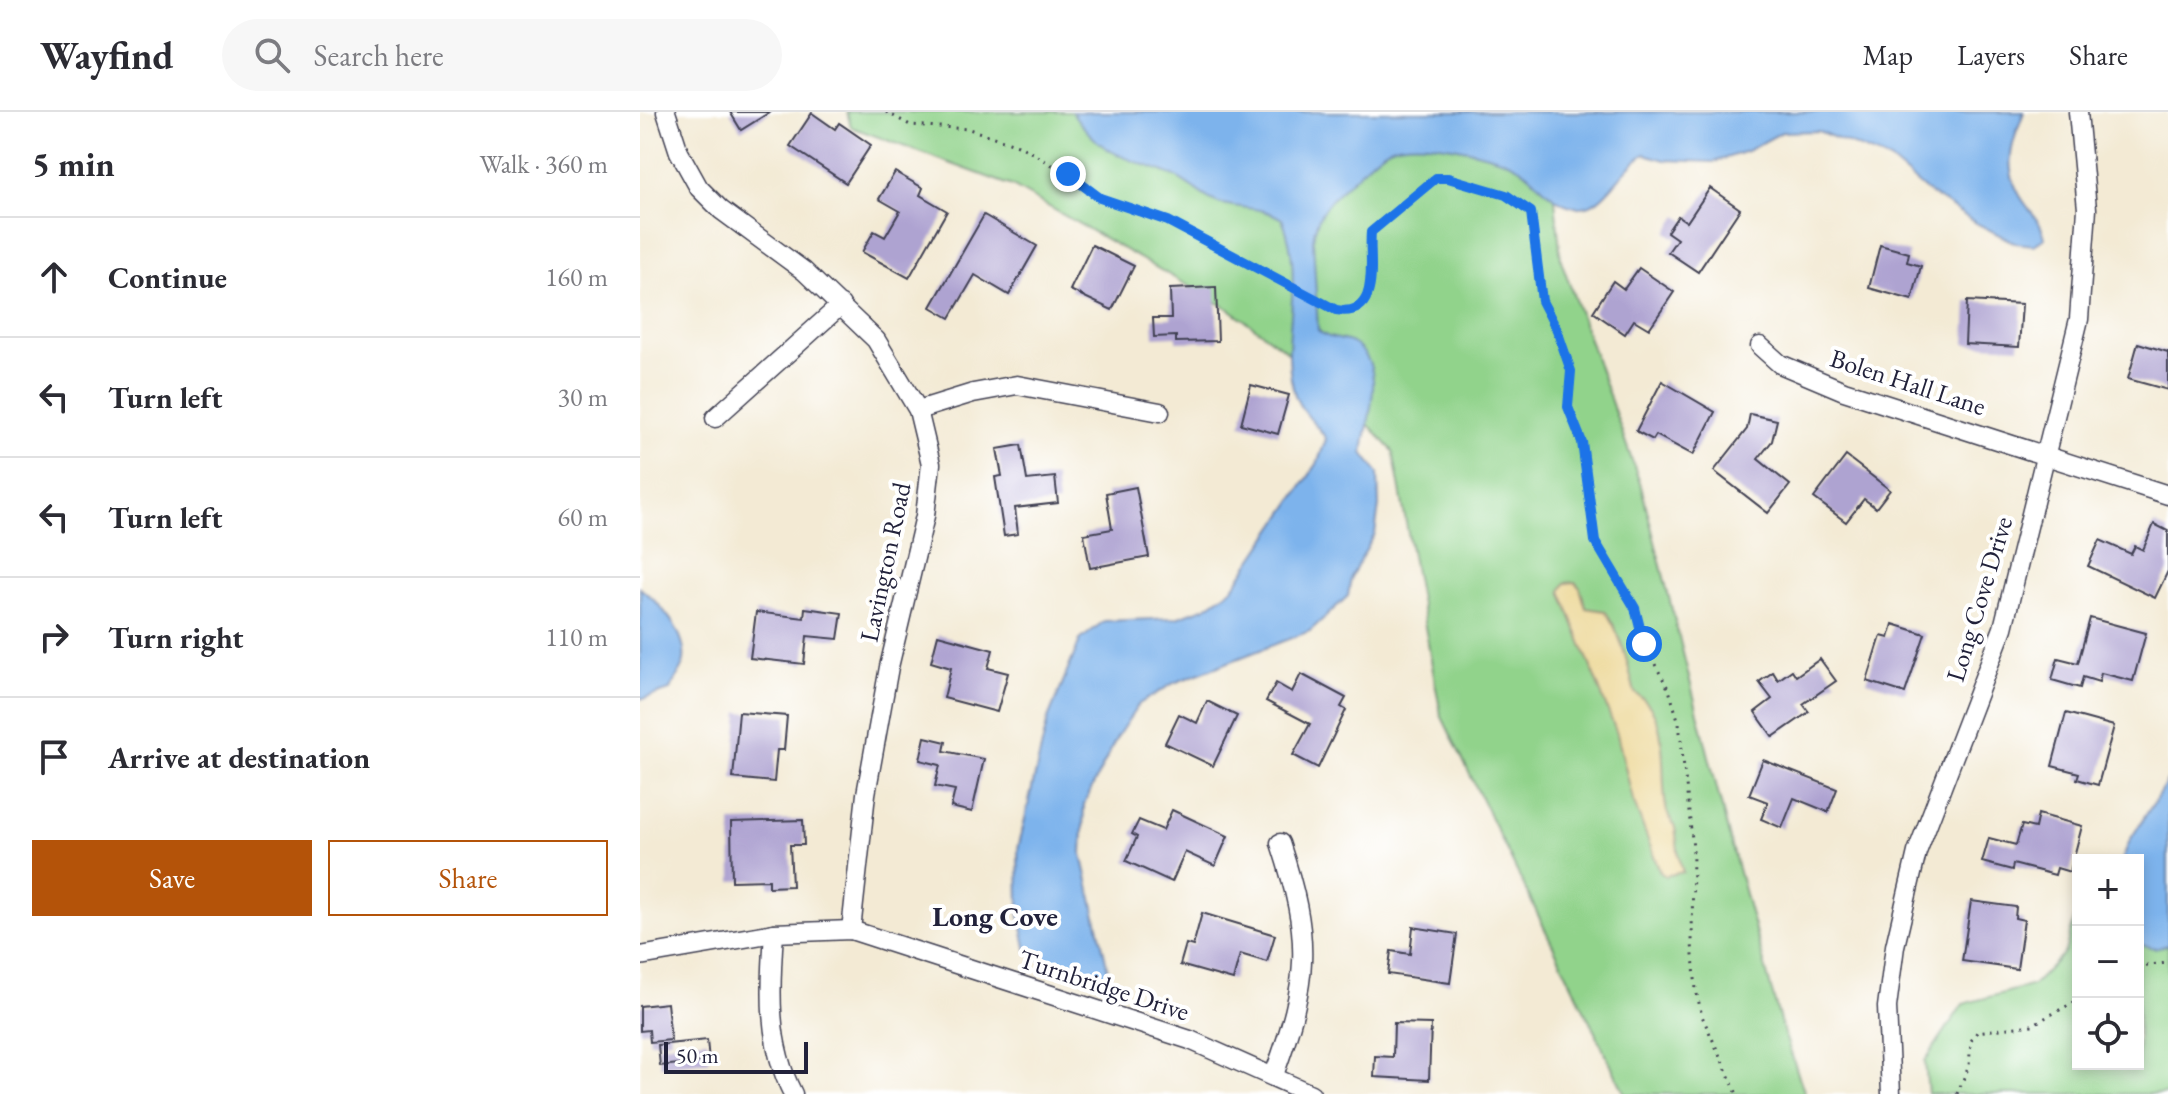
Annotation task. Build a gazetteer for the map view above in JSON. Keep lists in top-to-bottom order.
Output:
{
  "streets": {
    "street": [
      "Bolen Hall Lane",
      "Lavington Road",
      "Long Cove Drive",
      "Turnbridge Drive"
    ]
  },
  "crossings": [
    ["Bolen Hall Lane", "Long Cove Drive"],
    ["Lavington Road", "Turnbridge Drive"]
  ],
  "districts": ["Long Cove"],
  "scale_bar": "50 m",
  "page": {
    "header": "Wayfind",
    "search": "Search here",
    "nav": ["Map", "Layers", "Share"],
    "heading": ["5 min", "Walk · 360 m"],
    "list": [
      ["Continue", "160 m"],
      ["Turn left", "30 m"],
      ["Turn left", "60 m"],
      ["Turn right", "110 m"],
      "Arrive at destination"
    ],
    "buttons": ["Save", "Share"],
    "map_buttons": ["+", "−"],
    "scale": "50 m"
  }
}
